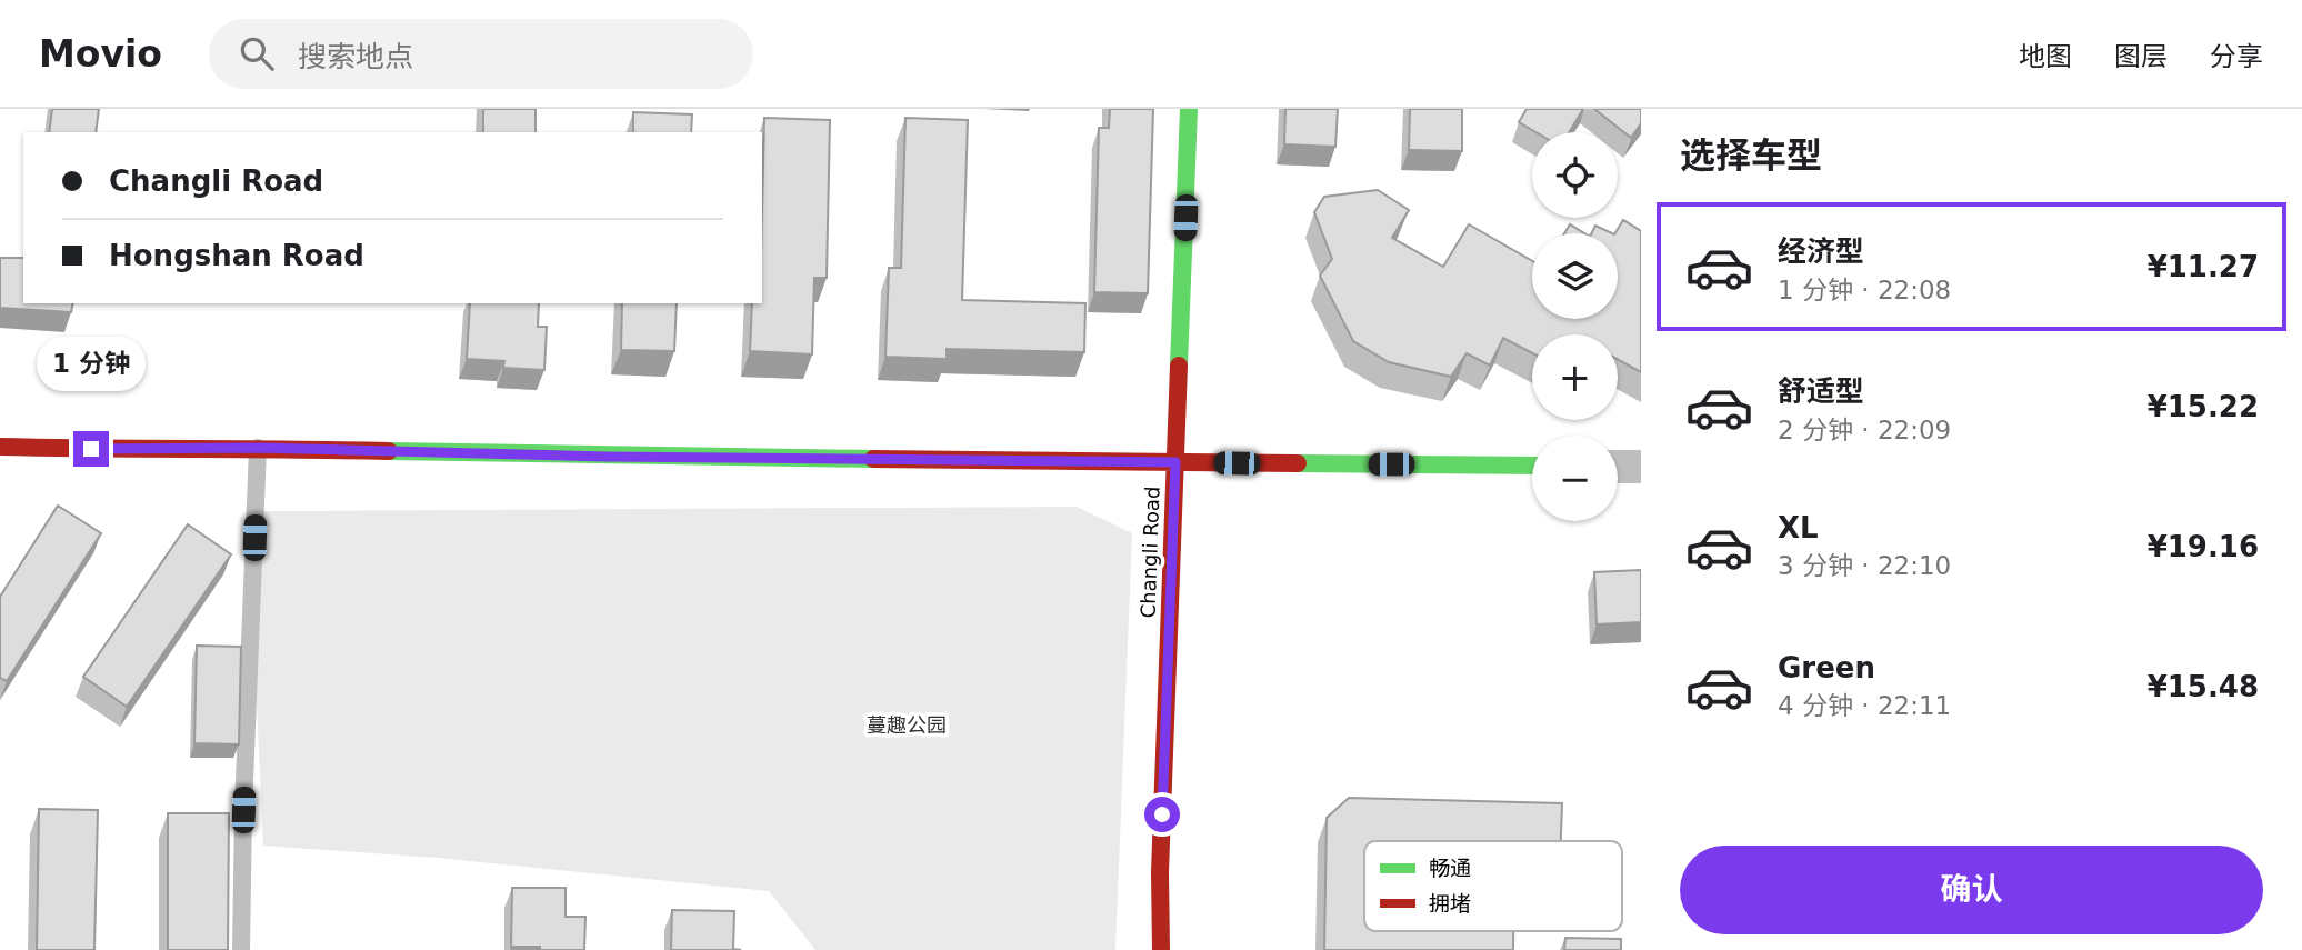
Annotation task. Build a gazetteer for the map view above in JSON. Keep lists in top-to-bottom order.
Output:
{
  "streets": {
    "street": ["Changli Road"]
  },
  "parks": ["蔓趣公园"],
  "legend": ["畅通", "拥堵"],
  "page": {
    "header": "Movio",
    "search": "搜索地点",
    "nav": ["地图", "图层", "分享"],
    "heading": "选择车型",
    "map_buttons": ["+", "−"],
    "banner": ["Changli Road", "Hongshan Road"],
    "list": [
      {
        "name": "经济型",
        "note": "1 分钟 · 22:08",
        "value": "¥11.27"
      },
      {
        "name": "舒适型",
        "note": "2 分钟 · 22:09",
        "value": "¥15.22"
      },
      {
        "name": "XL",
        "note": "3 分钟 · 22:10",
        "value": "¥19.16"
      },
      {
        "name": "Green",
        "note": "4 分钟 · 22:11",
        "value": "¥15.48"
      }
    ],
    "bubble": "1 分钟",
    "buttons": "确认"
  }
}
